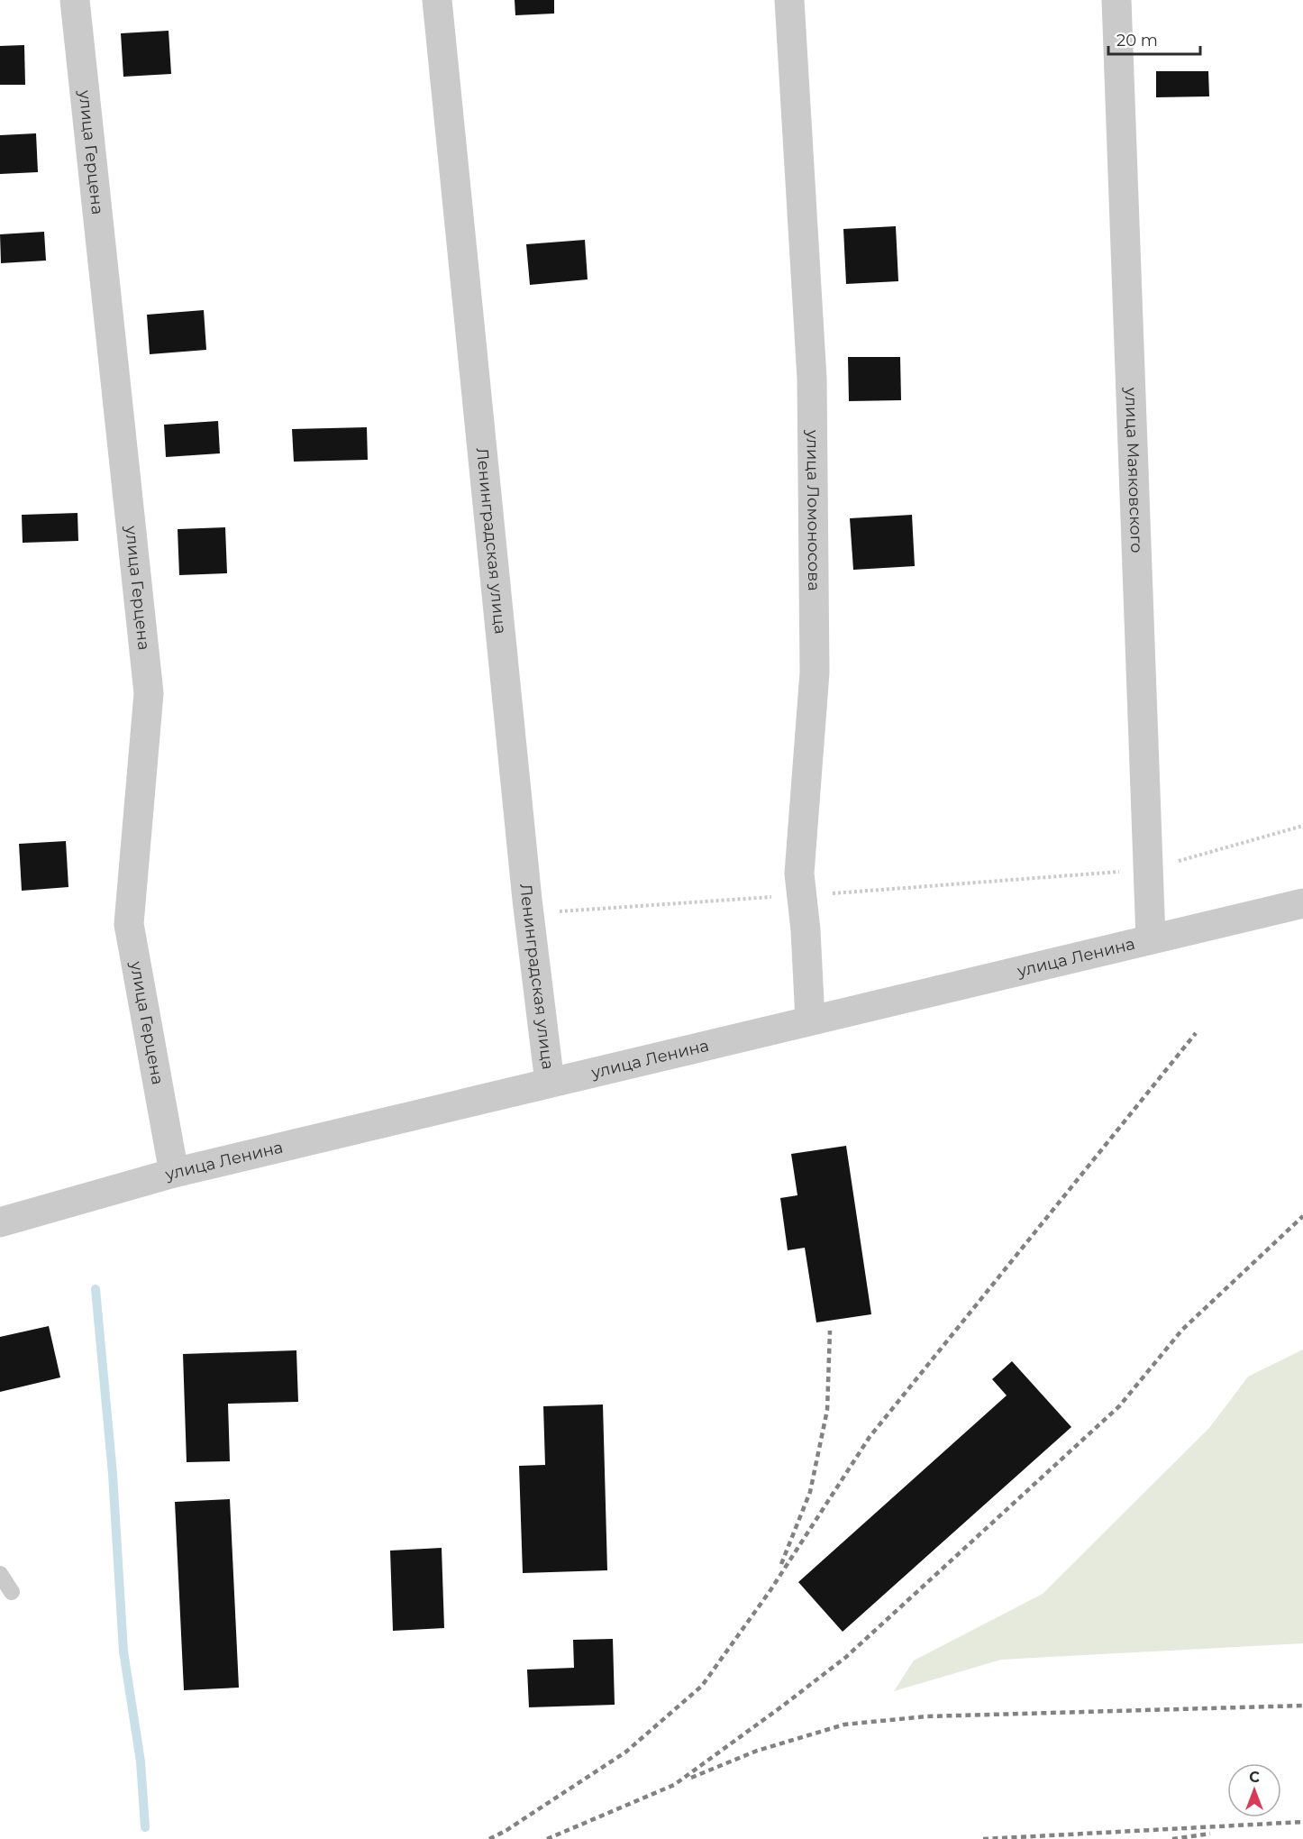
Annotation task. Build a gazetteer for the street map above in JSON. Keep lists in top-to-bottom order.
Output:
{
  "streets": {
    "street": [
      "улица Герцена",
      "улица Маяковского",
      "улица Ломоносова",
      "Ленинградская улица",
      "улица Ленина"
    ]
  },
  "crossings": [
    ["улица Герцена", "улица Ленина"],
    ["улица Маяковского", "улица Ленина"],
    ["улица Ломоносова", "улица Ленина"],
    ["Ленинградская улица", "улица Ленина"]
  ],
  "scale_bar": "20 m",
  "north": "top"
}
